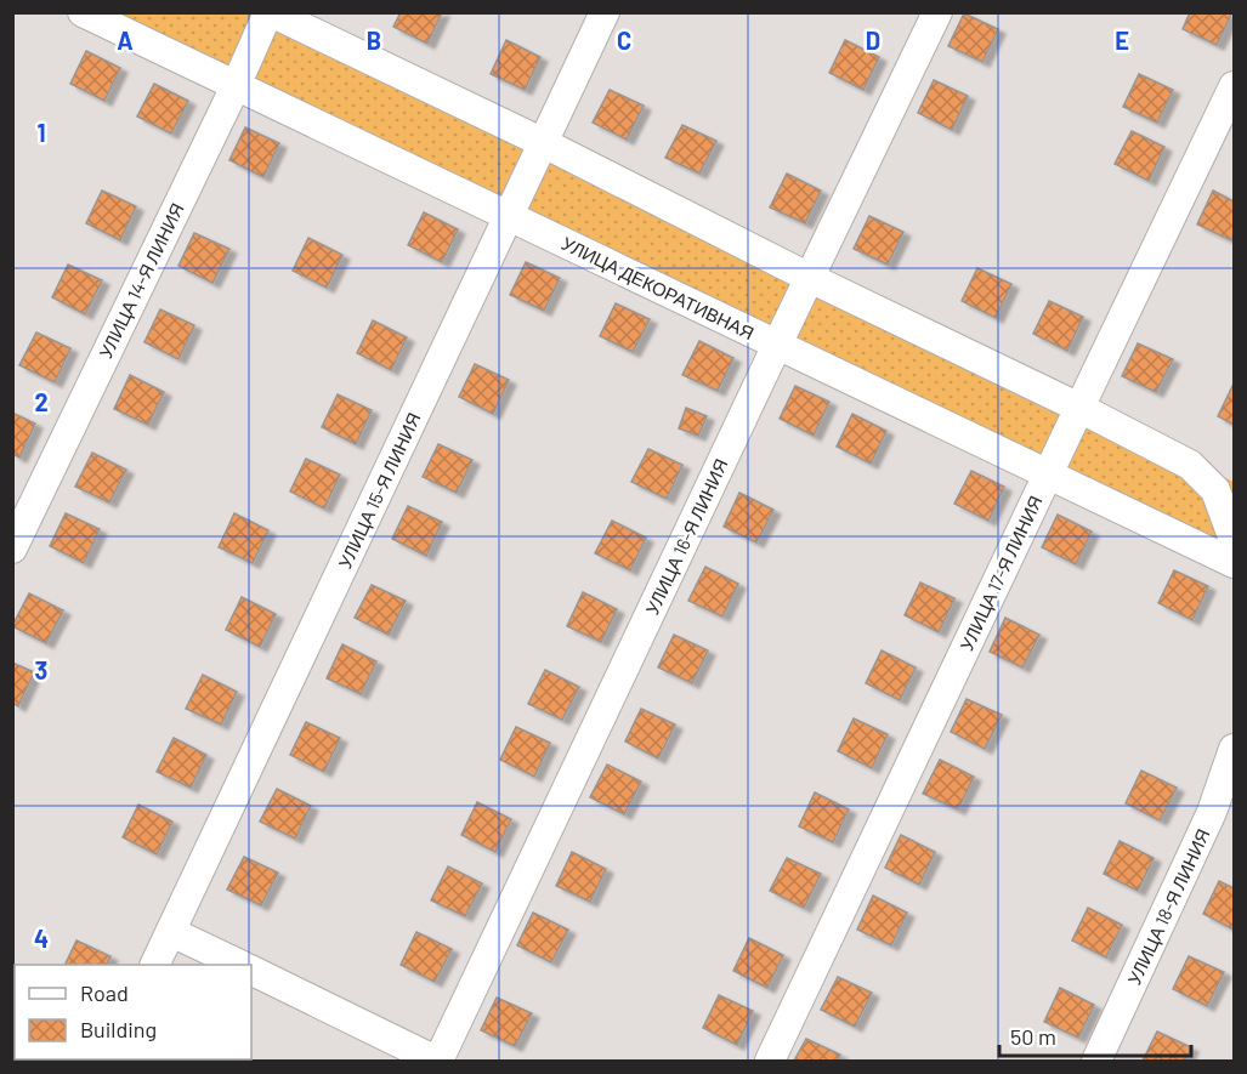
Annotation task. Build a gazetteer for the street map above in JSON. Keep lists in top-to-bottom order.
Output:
{
  "streets": {
    "street": [
      "УЛИЦА 14-Я ЛИНИЯ",
      "УЛИЦА ДЕКОРАТИВНАЯ",
      "УЛИЦА 15-Я ЛИНИЯ",
      "УЛИЦА 16-Я ЛИНИЯ",
      "УЛИЦА 17-Я ЛИНИЯ",
      "УЛИЦА 18-Я ЛИНИЯ"
    ]
  },
  "crossings": [
    ["УЛИЦА 14-Я ЛИНИЯ", "УЛИЦА ДЕКОРАТИВНАЯ"],
    ["УЛИЦА ДЕКОРАТИВНАЯ", "УЛИЦА 15-Я ЛИНИЯ"],
    ["УЛИЦА ДЕКОРАТИВНАЯ", "УЛИЦА 16-Я ЛИНИЯ"],
    ["УЛИЦА ДЕКОРАТИВНАЯ", "УЛИЦА 17-Я ЛИНИЯ"]
  ],
  "legend": ["Road", "Building"],
  "scale_bar": "50 m",
  "grid": {
    "columns": [
      "A",
      "B",
      "C",
      "D",
      "E"
    ],
    "rows": [
      "1",
      "2",
      "3",
      "4"
    ]
  }
}
